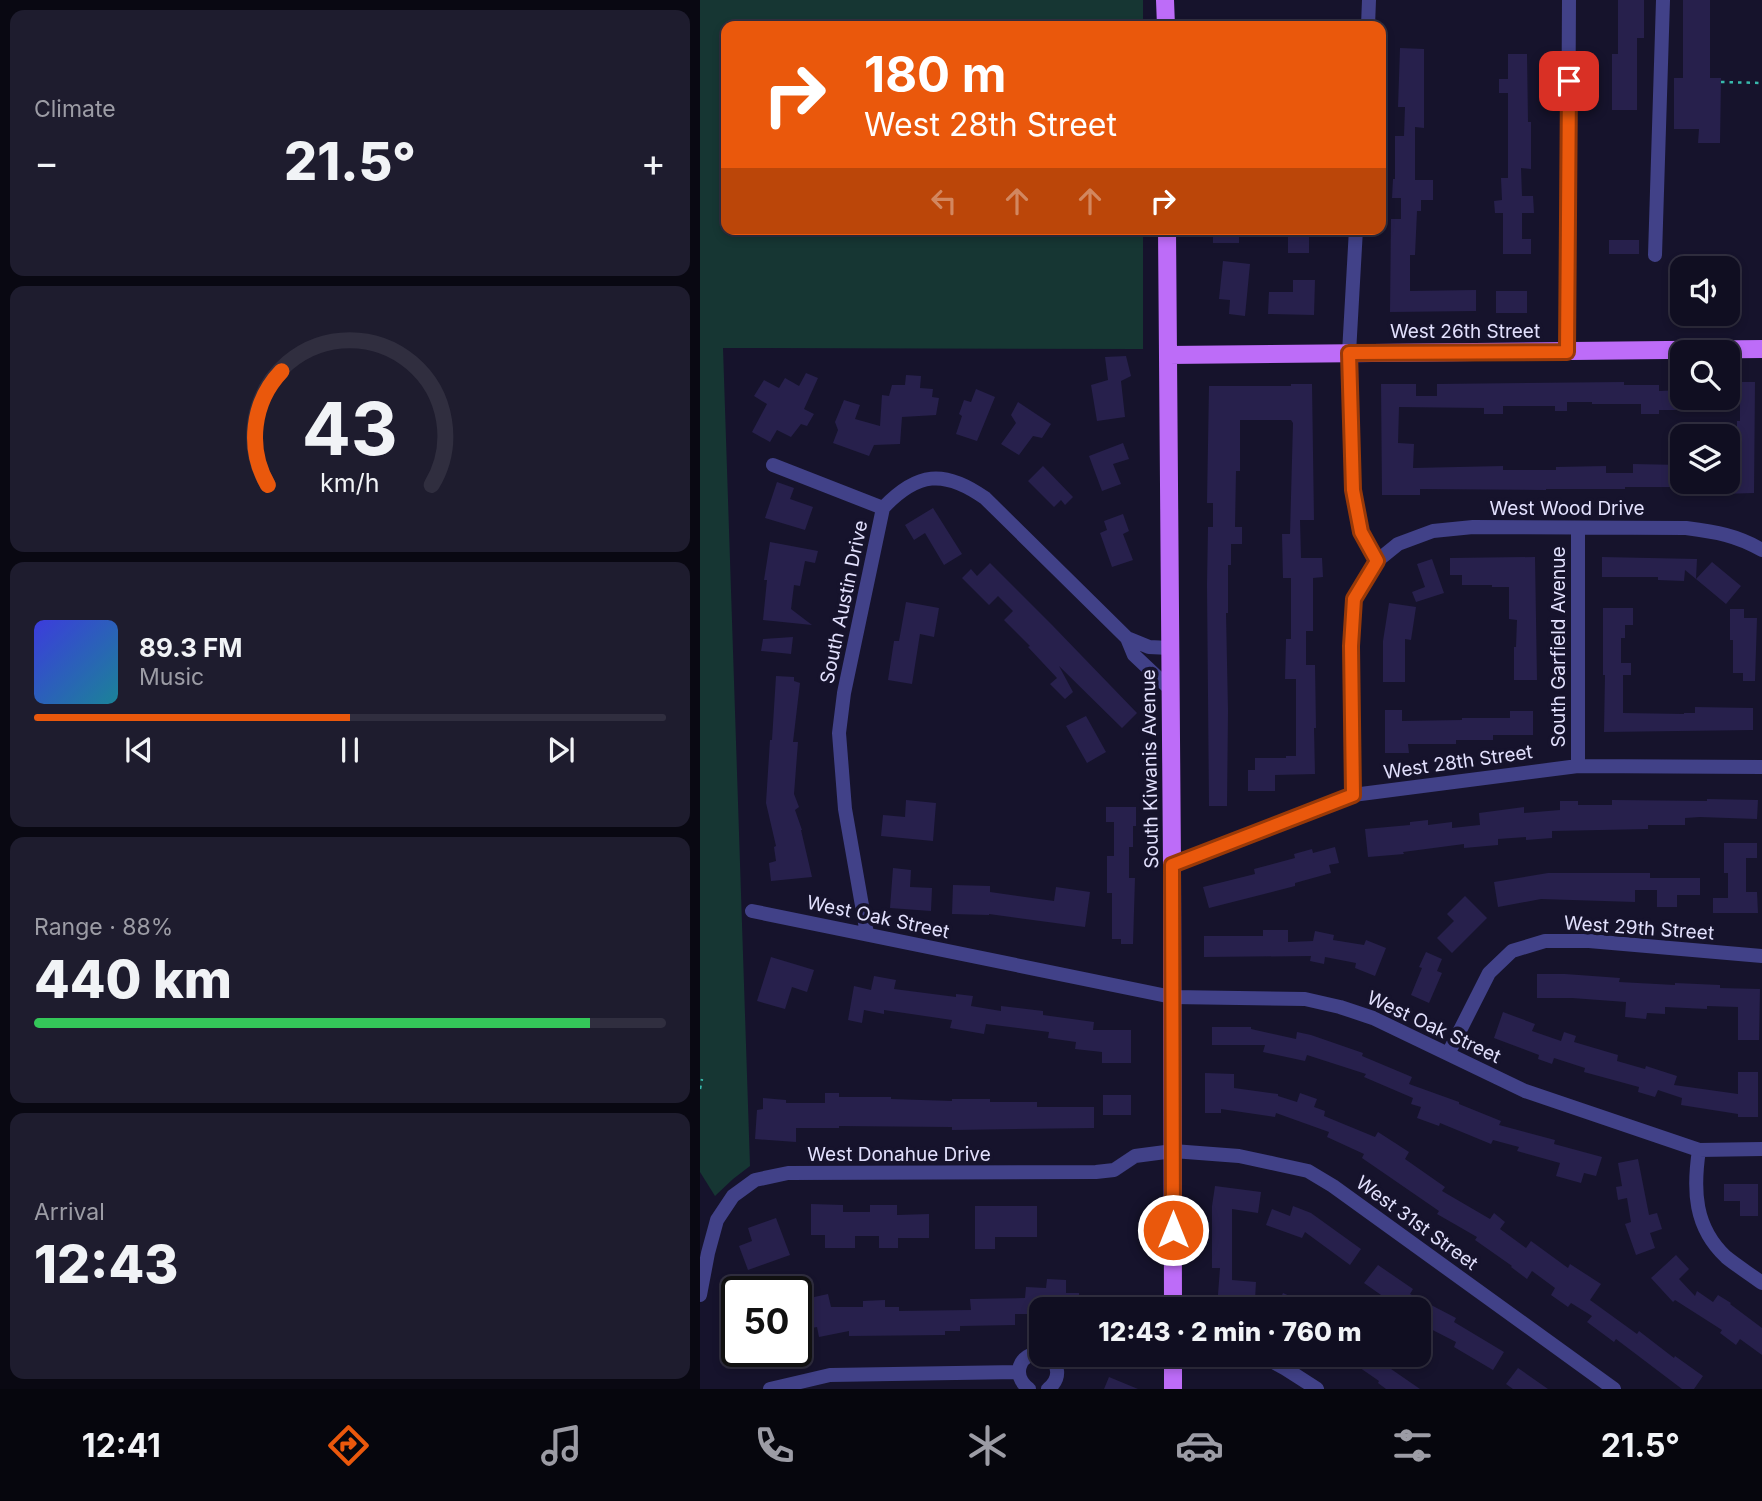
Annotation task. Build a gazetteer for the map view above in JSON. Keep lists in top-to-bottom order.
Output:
{
  "streets": {
    "main road": ["West 26th Street", "South Kiwanis Avenue"],
    "street": [
      "West Wood Drive",
      "South Austin Drive",
      "South Garfield Avenue",
      "West 28th Street",
      "West Oak Street",
      "West 29th Street",
      "West Donahue Drive",
      "West 31st Street"
    ]
  },
  "crossings": [
    ["West 26th Street", "South Kiwanis Avenue"],
    ["West Wood Drive", "South Garfield Avenue"],
    ["South Austin Drive", "South Kiwanis Avenue"],
    ["South Austin Drive", "West Oak Street"],
    ["South Garfield Avenue", "West 28th Street"],
    ["West 28th Street", "South Kiwanis Avenue"],
    ["South Kiwanis Avenue", "West Oak Street"],
    ["South Kiwanis Avenue", "West Donahue Drive"],
    ["South Kiwanis Avenue", "West 31st Street"],
    ["West Oak Street", "West 29th Street"],
    ["West Donahue Drive", "West 31st Street"]
  ],
  "page": {
    "tile": [
      "Climate",
      ["Range · 88%", "440 km"],
      ["Arrival", "12:43"]
    ],
    "turn": ["180 m", "West 28th Street"],
    "heat": ["−", "21.5°", "+"],
    "song": ["89.3 FM", "Music"],
    "limit": "50",
    "trip": "12:43 · 2 min · 760 m",
    "tabs": ["12:41", "21.5°"],
    "gauge": ["43", "km/h"]
  }
}
